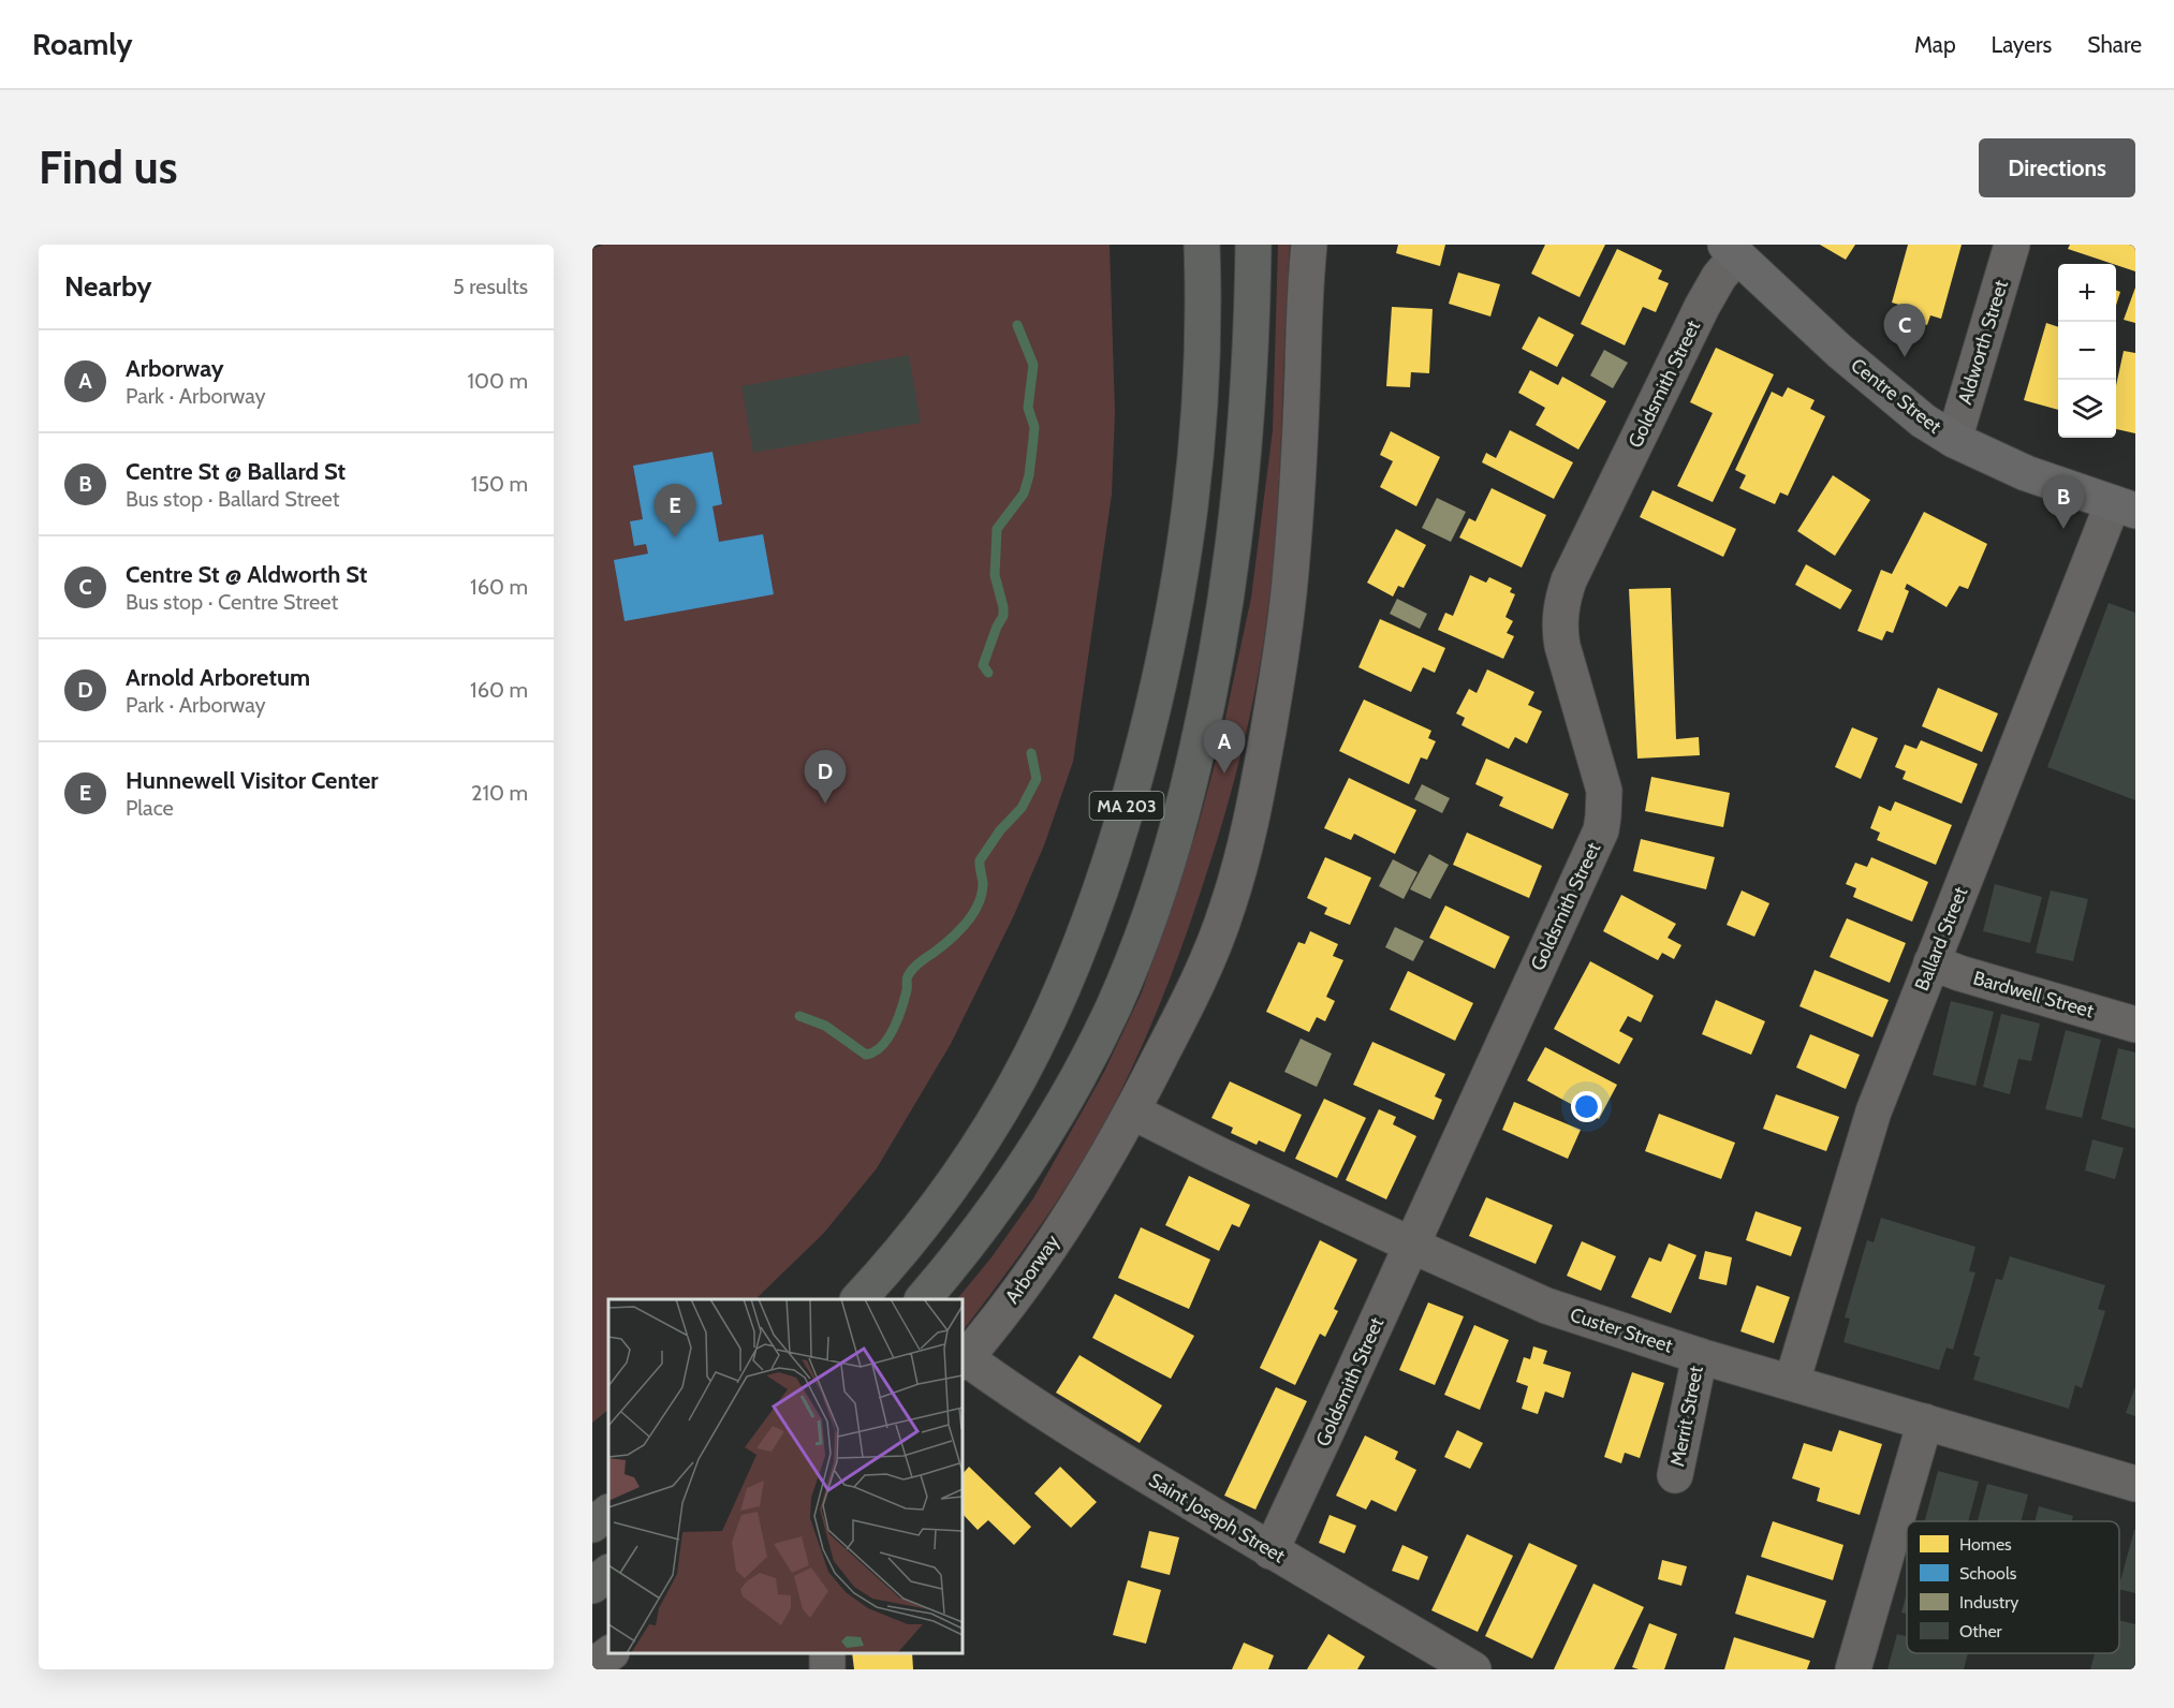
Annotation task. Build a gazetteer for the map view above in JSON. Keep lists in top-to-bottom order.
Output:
{
  "streets": {
    "highway": ["MA 203"],
    "main road": ["Centre Street"],
    "street": [
      "Aldworth Street",
      "Goldsmith Street",
      "Ballard Street",
      "Bardwell Street",
      "Arborway",
      "Custer Street",
      "Merrit Street",
      "Saint Joseph Street"
    ]
  },
  "crossings": [
    ["Aldworth Street", "Centre Street"],
    ["Goldsmith Street", "Centre Street"],
    ["Goldsmith Street", "Custer Street"],
    ["Goldsmith Street", "Saint Joseph Street"],
    ["Centre Street", "Ballard Street"],
    ["Ballard Street", "Bardwell Street"],
    ["Ballard Street", "Custer Street"],
    ["Arborway", "Custer Street"],
    ["Arborway", "Saint Joseph Street"],
    ["Custer Street", "Merrit Street"]
  ],
  "legend": [
    "Homes",
    "Schools",
    "Industry",
    "Other"
  ],
  "page": {
    "header": "Roamly",
    "nav": ["Map", "Layers", "Share"],
    "buttons": "Directions",
    "title": "Find us",
    "heading": ["Nearby", "5 results"],
    "map_buttons": ["+", "−"],
    "pins": [
      "C",
      "B",
      "E",
      "A",
      "D"
    ],
    "list": [
      {
        "mark": "A",
        "name": "Arborway",
        "note": "Park · Arborway",
        "value": "100 m"
      },
      {
        "mark": "B",
        "name": "Centre St @ Ballard St",
        "note": "Bus stop · Ballard Street",
        "value": "150 m"
      },
      {
        "mark": "C",
        "name": "Centre St @ Aldworth St",
        "note": "Bus stop · Centre Street",
        "value": "160 m"
      },
      {
        "mark": "D",
        "name": "Arnold Arboretum",
        "note": "Park · Arborway",
        "value": "160 m"
      },
      {
        "mark": "E",
        "name": "Hunnewell Visitor Center",
        "note": "Place",
        "value": "210 m"
      }
    ]
  }
}
